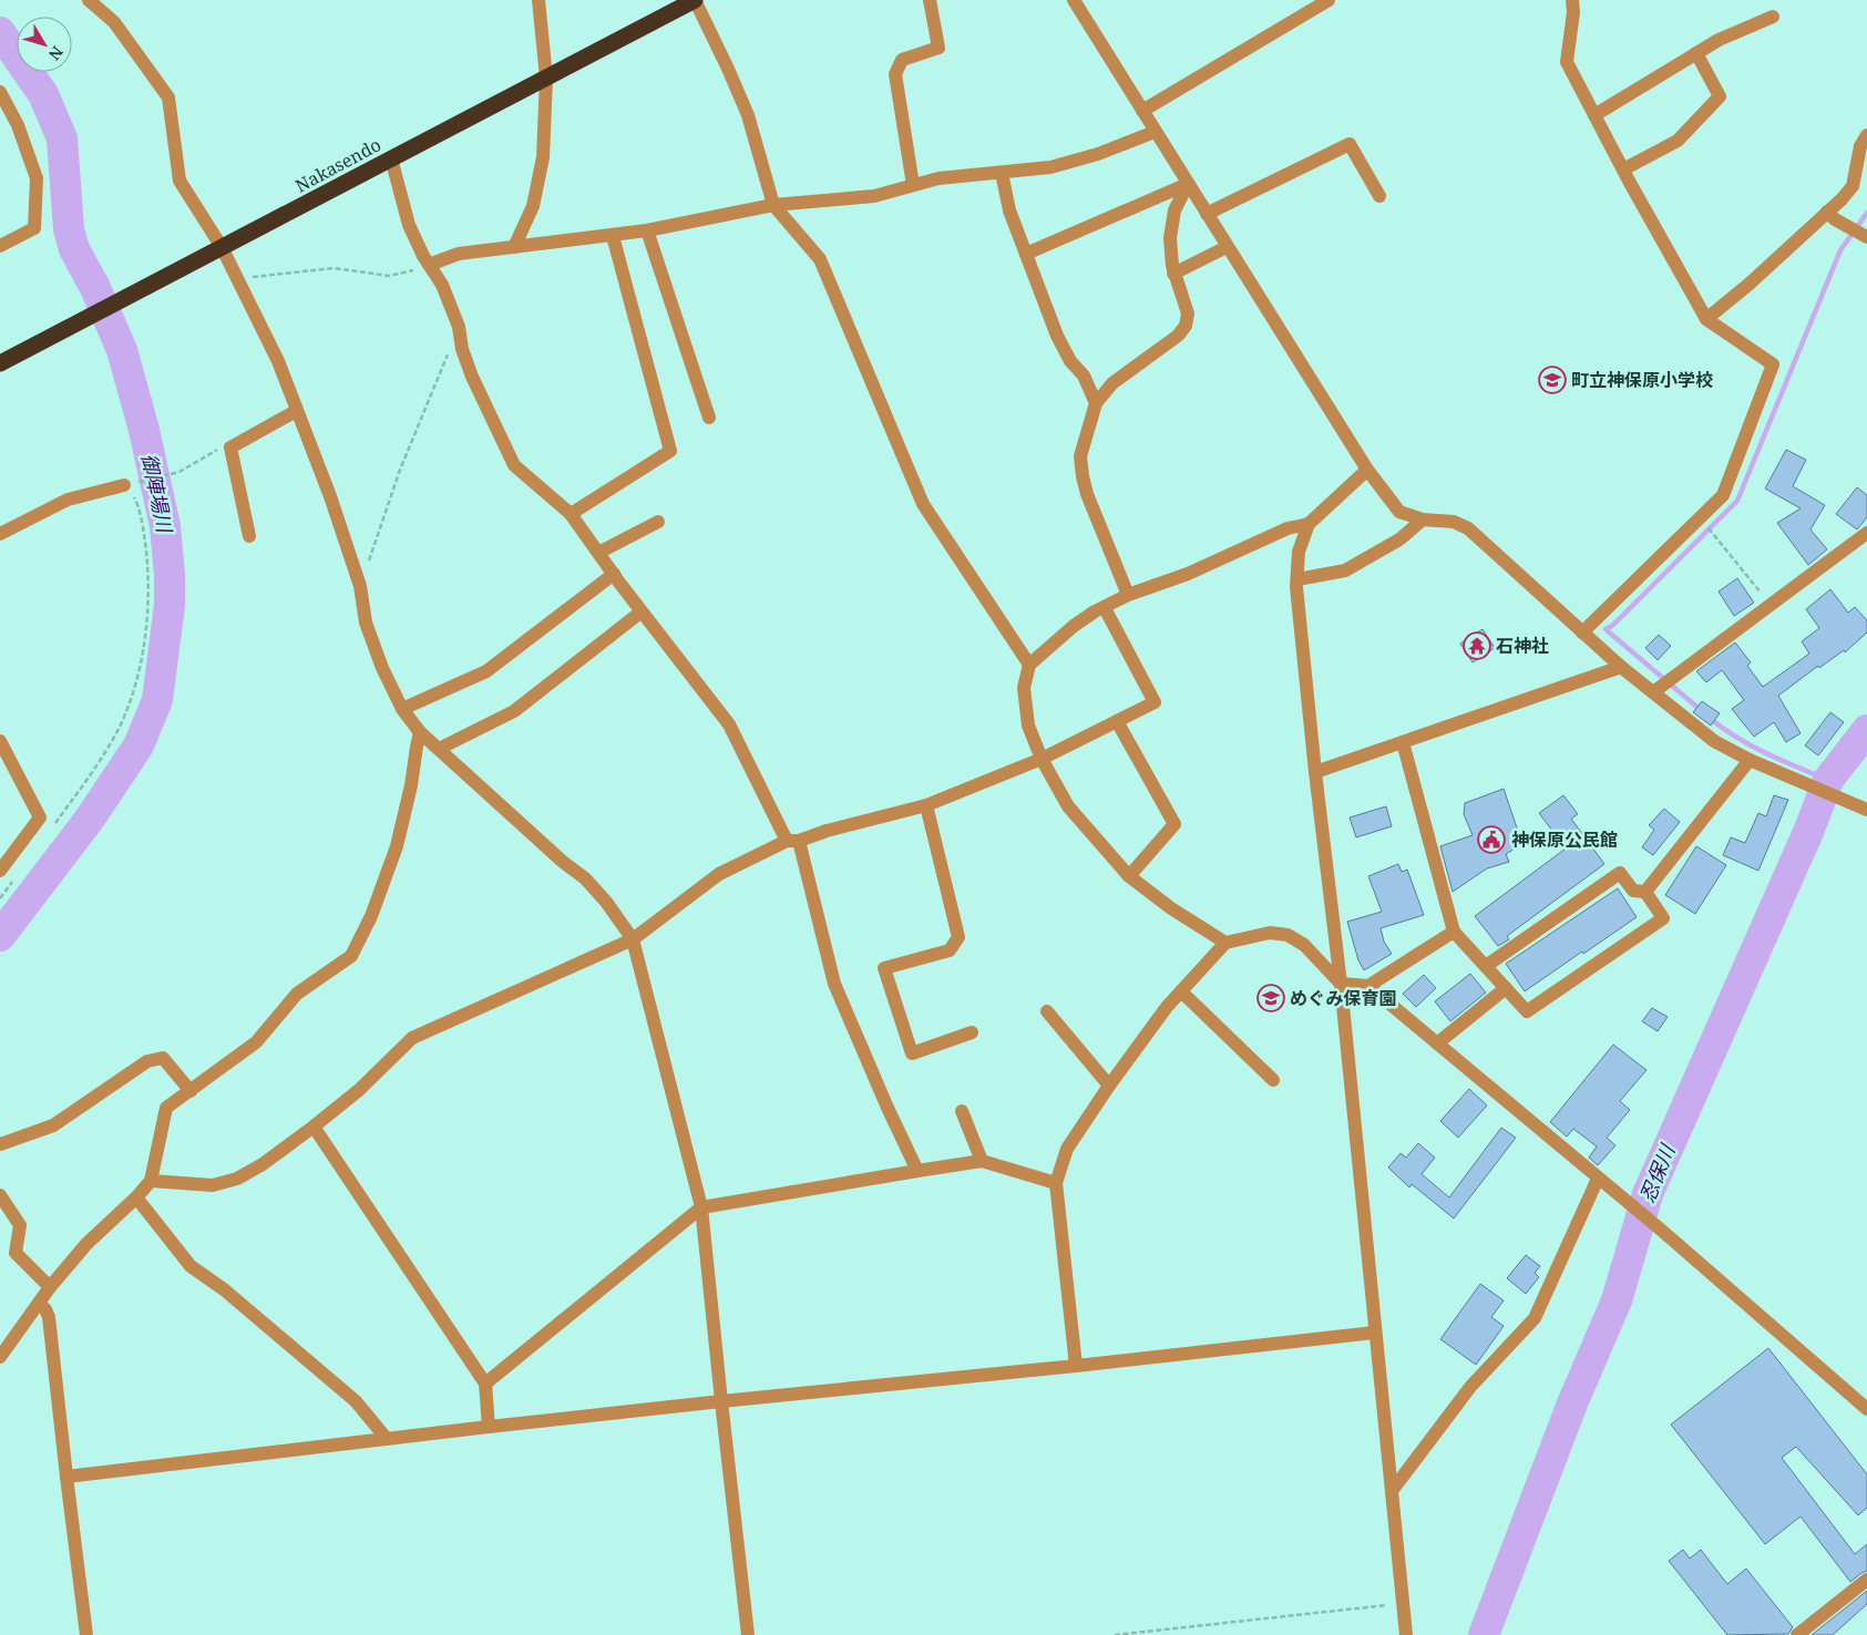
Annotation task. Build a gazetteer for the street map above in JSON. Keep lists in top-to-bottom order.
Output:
{
  "streets": {
    "highway": ["Nakasendo"]
  },
  "water": ["御陣場川", "忍保川"],
  "places": {
    "school or university": ["町立神保原小学校", "めぐみ保育園"],
    "temple": ["石神社"],
    "public building": ["神保原公民館"]
  },
  "north": "bottom right"
}
